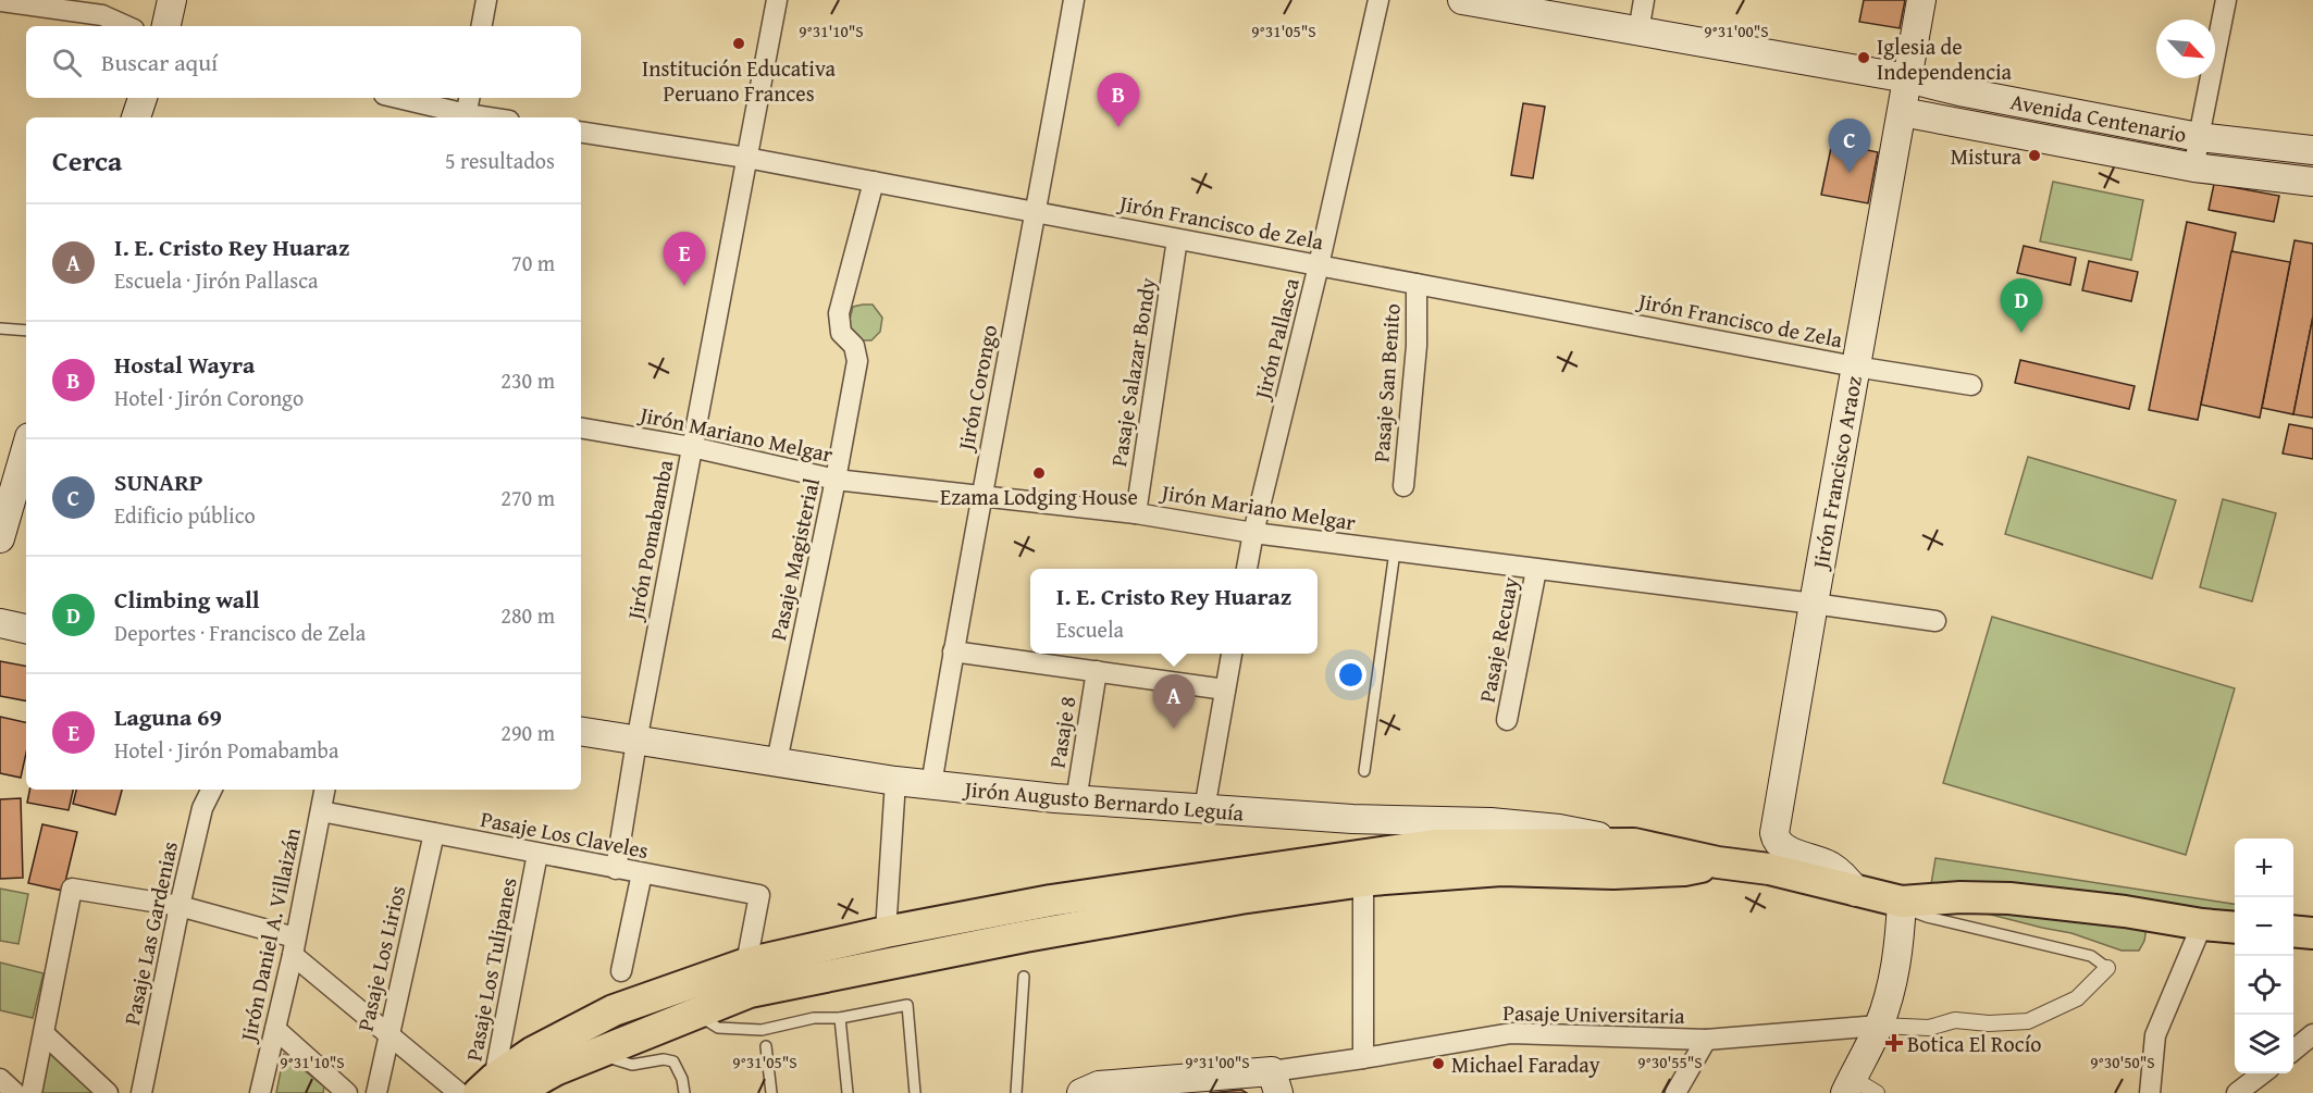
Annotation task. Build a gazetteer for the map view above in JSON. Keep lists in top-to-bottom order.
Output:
{
  "streets": {
    "main road": ["Avenida Centenario", "Jirón Francisco Araoz", "Jirón Augusto Bernardo Leguía"],
    "street": [
      "Jirón Francisco de Zela",
      "Jirón Pallasca",
      "Pasaje Salazar Bondy",
      "Pasaje San Benito",
      "Jirón Corongo",
      "Jirón Mariano Melgar",
      "Jirón Pomabamba",
      "Pasaje Magisterial",
      "Pasaje Recuay",
      "Pasaje 8",
      "Pasaje Los Claveles",
      "Pasaje Las Gardenias",
      "Jirón Daniel A. Villaizán",
      "Pasaje Los Lirios",
      "Pasaje Los Tulipanes",
      "Pasaje Universitaria"
    ]
  },
  "crossings": [
    ["Avenida Centenario", "Jirón Francisco Araoz"],
    ["Jirón Francisco de Zela", "Jirón Pallasca"],
    ["Jirón Francisco de Zela", "Pasaje Salazar Bondy"],
    ["Jirón Francisco de Zela", "Pasaje San Benito"],
    ["Jirón Francisco de Zela", "Jirón Corongo"],
    ["Jirón Francisco de Zela", "Jirón Francisco Araoz"],
    ["Jirón Francisco de Zela", "Jirón Pomabamba"],
    ["Jirón Francisco de Zela", "Pasaje Magisterial"],
    ["Jirón Pallasca", "Jirón Mariano Melgar"],
    ["Pasaje Salazar Bondy", "Jirón Mariano Melgar"],
    ["Jirón Corongo", "Jirón Mariano Melgar"],
    ["Jirón Corongo", "Jirón Augusto Bernardo Leguía"],
    ["Jirón Mariano Melgar", "Jirón Francisco Araoz"],
    ["Jirón Mariano Melgar", "Jirón Pomabamba"],
    ["Jirón Mariano Melgar", "Pasaje Magisterial"],
    ["Jirón Mariano Melgar", "Pasaje Recuay"],
    ["Jirón Pomabamba", "Jirón Augusto Bernardo Leguía"],
    ["Jirón Pomabamba", "Pasaje Los Claveles"],
    ["Pasaje Magisterial", "Jirón Augusto Bernardo Leguía"],
    ["Pasaje 8", "Jirón Augusto Bernardo Leguía"],
    ["Pasaje Los Claveles", "Jirón Daniel A. Villaizán"],
    ["Pasaje Los Claveles", "Pasaje Los Lirios"],
    ["Pasaje Los Claveles", "Pasaje Los Tulipanes"]
  ],
  "places": {
    "other": [
      "Institución Educativa Peruano Frances",
      "Iglesia de Independencia",
      "Mistura",
      "Ezama Lodging House",
      "Michael Faraday"
    ],
    "health": ["Botica El Rocío"]
  },
  "north": "bottom right",
  "page": {
    "search": "Buscar aquí",
    "pins": [
      "B",
      "C",
      "E",
      "D",
      "A"
    ],
    "heading": ["Cerca", "5 resultados"],
    "list": [
      {
        "mark": "A",
        "name": "I. E. Cristo Rey Huaraz",
        "note": "Escuela · Jirón Pallasca",
        "value": "70 m"
      },
      {
        "mark": "B",
        "name": "Hostal Wayra",
        "note": "Hotel · Jirón Corongo",
        "value": "230 m"
      },
      {
        "mark": "C",
        "name": "SUNARP",
        "note": "Edificio público",
        "value": "270 m"
      },
      {
        "mark": "D",
        "name": "Climbing wall",
        "note": "Deportes · Francisco de Zela",
        "value": "280 m"
      },
      {
        "mark": "E",
        "name": "Laguna 69",
        "note": "Hotel · Jirón Pomabamba",
        "value": "290 m"
      }
    ],
    "popup": ["I. E. Cristo Rey Huaraz", "Escuela"],
    "map_buttons": ["+", "−"]
  },
  "coordinates": [
    "9°31'10\"S",
    "9°31'05\"S",
    "9°31'00\"S",
    "9°30'55\"S",
    "9°30'50\"S"
  ]
}
